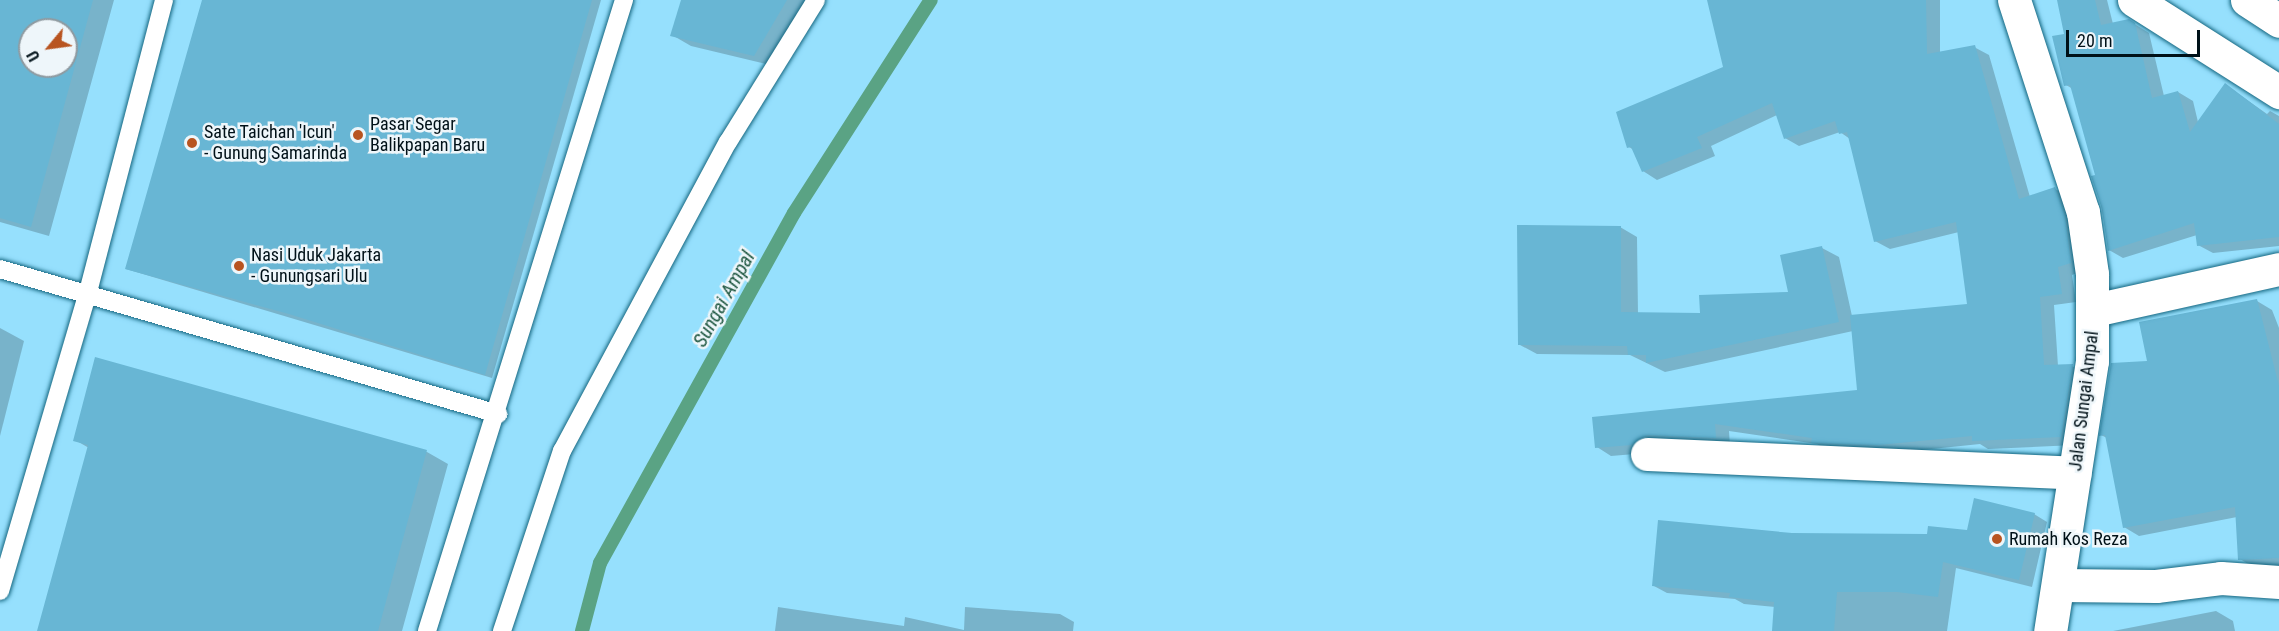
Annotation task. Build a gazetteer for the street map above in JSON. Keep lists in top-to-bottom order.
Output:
{
  "streets": {
    "street": ["Jalan Sungai Ampal"]
  },
  "water": ["Sungai Ampal"],
  "places": [
    "Pasar Segar Balikpapan Baru",
    "Sate Taichan 'Icun' - Gunung Samarinda",
    "Nasi Uduk Jakarta - Gunungsari Ulu",
    "Rumah Kos Reza"
  ],
  "scale_bar": "20 m",
  "north": "bottom left"
}
